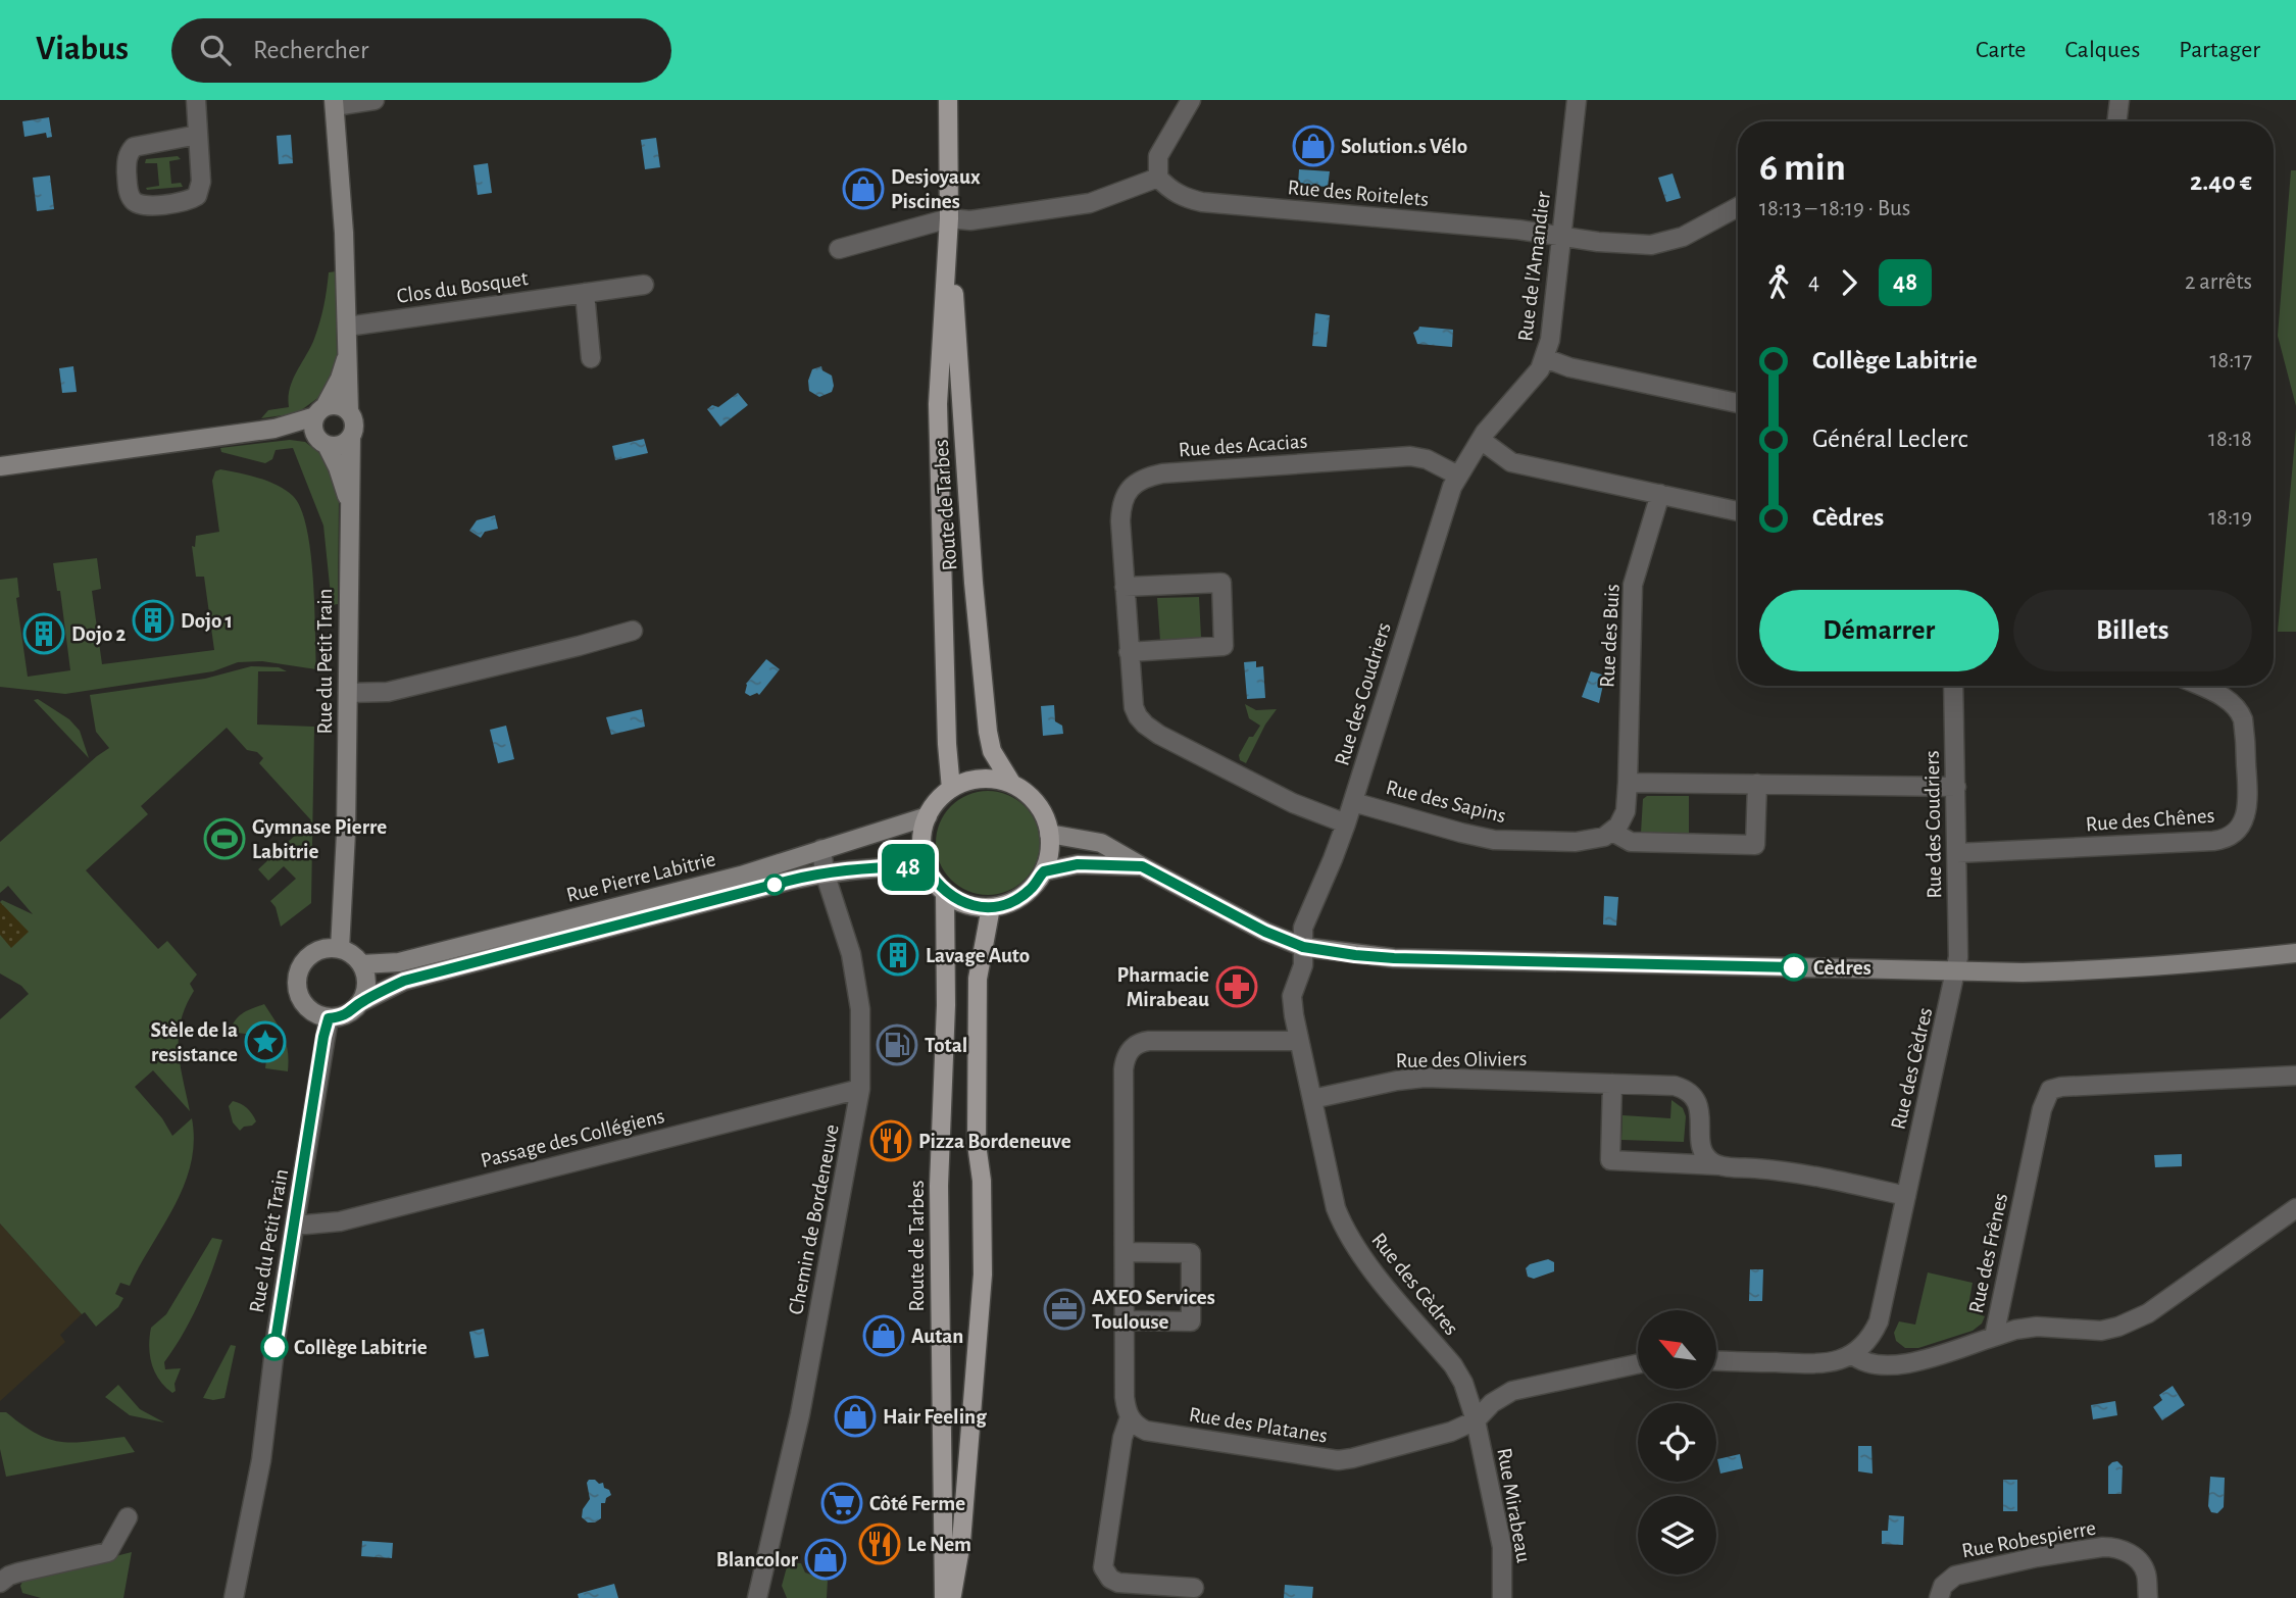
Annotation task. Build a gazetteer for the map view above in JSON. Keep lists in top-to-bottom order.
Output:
{
  "streets": {
    "main road": ["Route de Tarbes"],
    "street": [
      "Rue des Roitelets",
      "Rue de l'Amandier",
      "Clos du Bosquet",
      "Rue des Acacias",
      "Rue des Buis",
      "Rue du Petit Train",
      "Rue des Coudriers",
      "Rue des Sapins",
      "Rue des Chênes",
      "Rue Pierre Labitrie",
      "Rue des Oliviers",
      "Rue des Cèdres",
      "Passage des Collégiens",
      "Chemin de Bordeneuve",
      "Rue des Frênes",
      "Rue des Platanes",
      "Rue Mirabeau",
      "Rue Robespierre"
    ]
  },
  "crossings": [
    ["Rue des Roitelets", "Rue de l'Amandier"],
    ["Rue de l'Amandier", "Rue des Coudriers"],
    ["Rue des Acacias", "Rue des Coudriers"],
    ["Route de Tarbes", "Rue Pierre Labitrie"],
    ["Rue du Petit Train", "Rue Pierre Labitrie"],
    ["Rue du Petit Train", "Passage des Collégiens"],
    ["Rue des Coudriers", "Rue des Sapins"],
    ["Rue des Coudriers", "Rue des Chênes"],
    ["Rue des Coudriers", "Rue des Cèdres"],
    ["Rue Pierre Labitrie", "Chemin de Bordeneuve"],
    ["Rue des Oliviers", "Rue des Cèdres"],
    ["Rue des Cèdres", "Rue des Platanes"],
    ["Rue des Cèdres", "Rue Mirabeau"],
    ["Passage des Collégiens", "Chemin de Bordeneuve"],
    ["Rue des Platanes", "Rue Mirabeau"]
  ],
  "places": {
    "shop": [
      "Solution.s Vélo",
      "Desjoyaux Piscines",
      "Autan",
      "Hair Feeling",
      "Blancolor"
    ],
    "building": ["Dojo 1", "Dojo 2", "Lavage Auto"],
    "sports": ["Gymnase Pierre Labitrie"],
    "other": ["Cèdres", "Collège Labitrie"],
    "pharmacy": ["Pharmacie Mirabeau"],
    "place": ["Stèle de la resistance"],
    "fuel station": ["Total"],
    "restaurant": ["Pizza Bordeneuve", "Le Nem"],
    "office": ["AXEO Services Toulouse"],
    "supermarket": ["Côté Ferme"]
  },
  "lines": ["bus line 48"],
  "north": "top left",
  "page": {
    "header": "Viabus",
    "search": "Rechercher",
    "nav": ["Carte", "Calques", "Partager"],
    "on_map": "48",
    "heading": ["6 min", "18:13 – 18:19 · Bus", "2.40 €"],
    "legs": ["4", "48", "2 arrêts"],
    "list": [
      {
        "name": "Collège Labitrie",
        "value": "18:17"
      },
      {
        "name": "Général Leclerc",
        "value": "18:18"
      },
      {
        "name": "Cèdres",
        "value": "18:19"
      }
    ],
    "buttons": ["Démarrer", "Billets"]
  }
}
